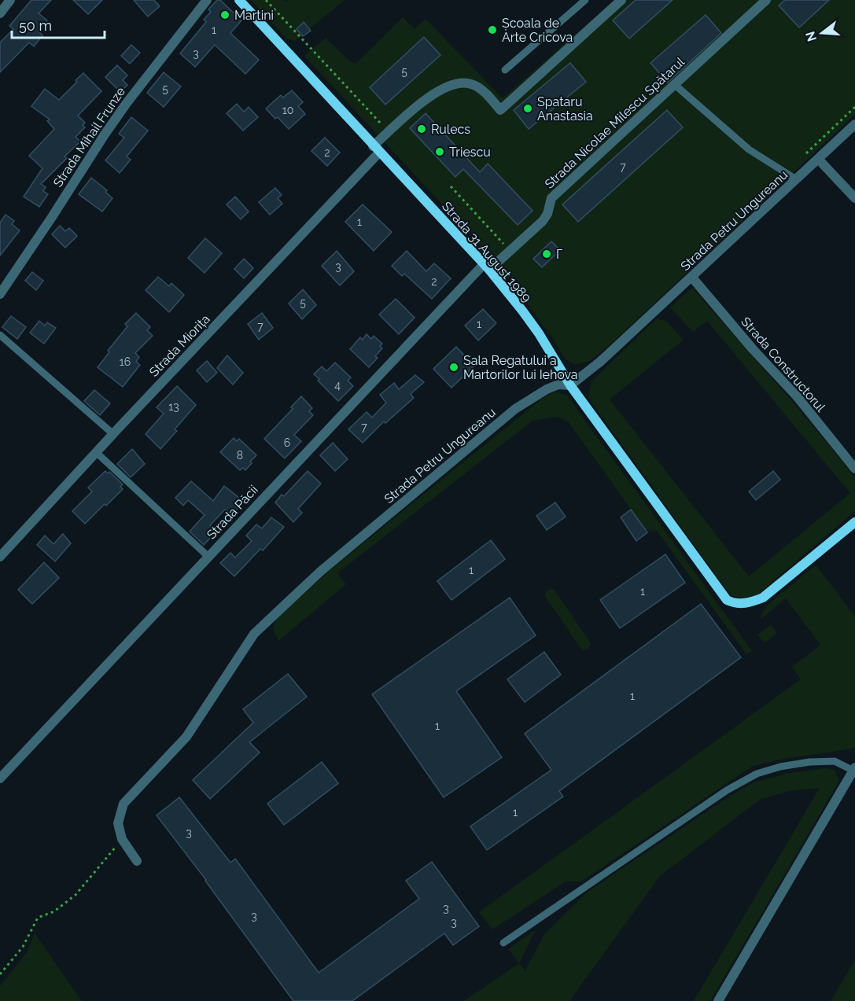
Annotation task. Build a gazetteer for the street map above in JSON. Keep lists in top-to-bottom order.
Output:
{
  "streets": {
    "street": [
      "Strada Nicolae Milescu Spătarul",
      "Strada Mihail Frunze",
      "Strada Petru Ungureanu",
      "Strada 31 August 1989",
      "Strada Miorița",
      "Strada Constructorul",
      "Strada Păcii"
    ]
  },
  "crossings": [
    ["Strada Nicolae Milescu Spătarul", "Strada 31 August 1989"],
    ["Strada Nicolae Milescu Spătarul", "Strada Păcii"],
    ["Strada Petru Ungureanu", "Strada 31 August 1989"],
    ["Strada Petru Ungureanu", "Strada Constructorul"],
    ["Strada 31 August 1989", "Strada Miorița"],
    ["Strada 31 August 1989", "Strada Păcii"]
  ],
  "places": [
    "Martini",
    "Școala de Arte Cricova",
    "Spataru Anastasia",
    "Rulecs",
    "Triescu",
    "Г",
    "Sala Regatului a Martorilor lui Iehova"
  ],
  "house_numbers": [
    "1",
    "3",
    "5",
    "5",
    "10",
    "2",
    "7",
    "1",
    "3",
    "2",
    "5",
    "1",
    "7",
    "16",
    "4",
    "13",
    "7",
    "6",
    "8",
    "1",
    "1",
    "1",
    "1",
    "1",
    "3",
    "3",
    "3",
    "3"
  ],
  "scale_bar": "50 m",
  "north": "left"
}
